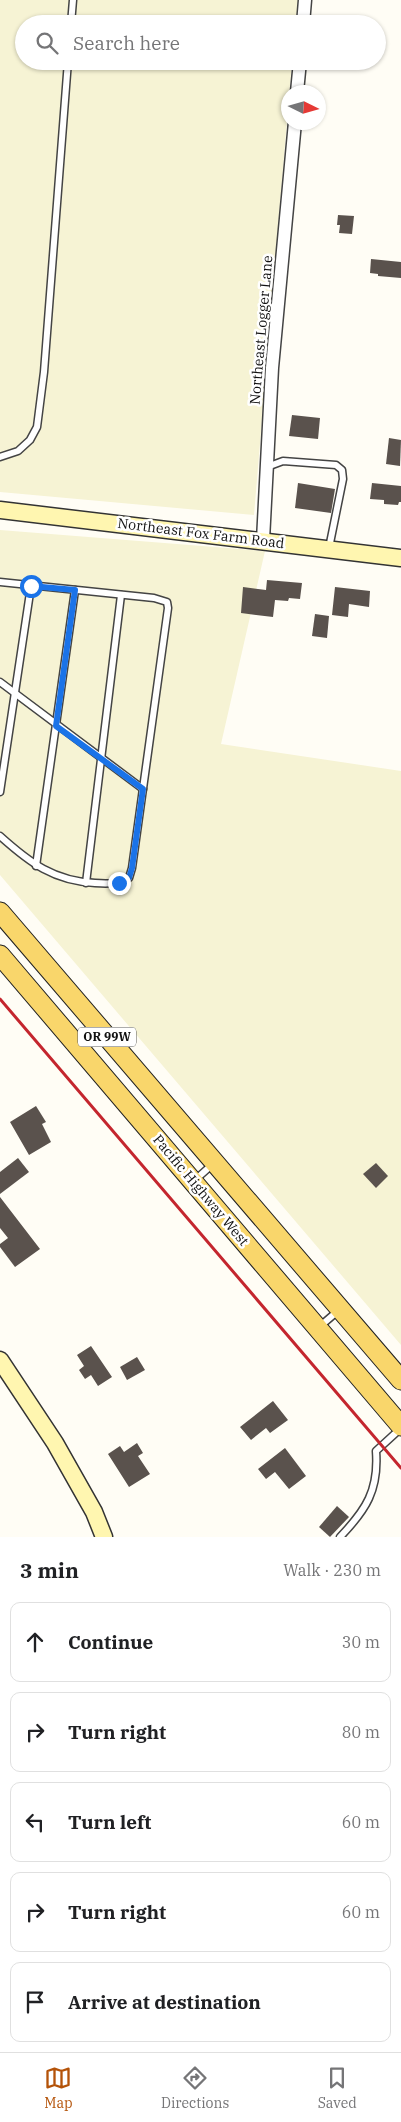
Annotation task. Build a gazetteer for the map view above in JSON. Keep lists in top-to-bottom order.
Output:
{
  "streets": {
    "main road": ["OR 99W", "Pacific Highway West"],
    "street": ["Northeast Logger Lane", "Northeast Fox Farm Road"]
  },
  "crossings": [
    ["Northeast Logger Lane", "Northeast Fox Farm Road"]
  ],
  "north": "right",
  "page": {
    "search": "Search here",
    "heading": ["3 min", "Walk · 230 m"],
    "list": [
      ["Continue", "30 m"],
      ["Turn right", "80 m"],
      ["Turn left", "60 m"],
      ["Turn right", "60 m"],
      "Arrive at destination"
    ],
    "nav": ["Map", "Directions", "Saved"]
  }
}
